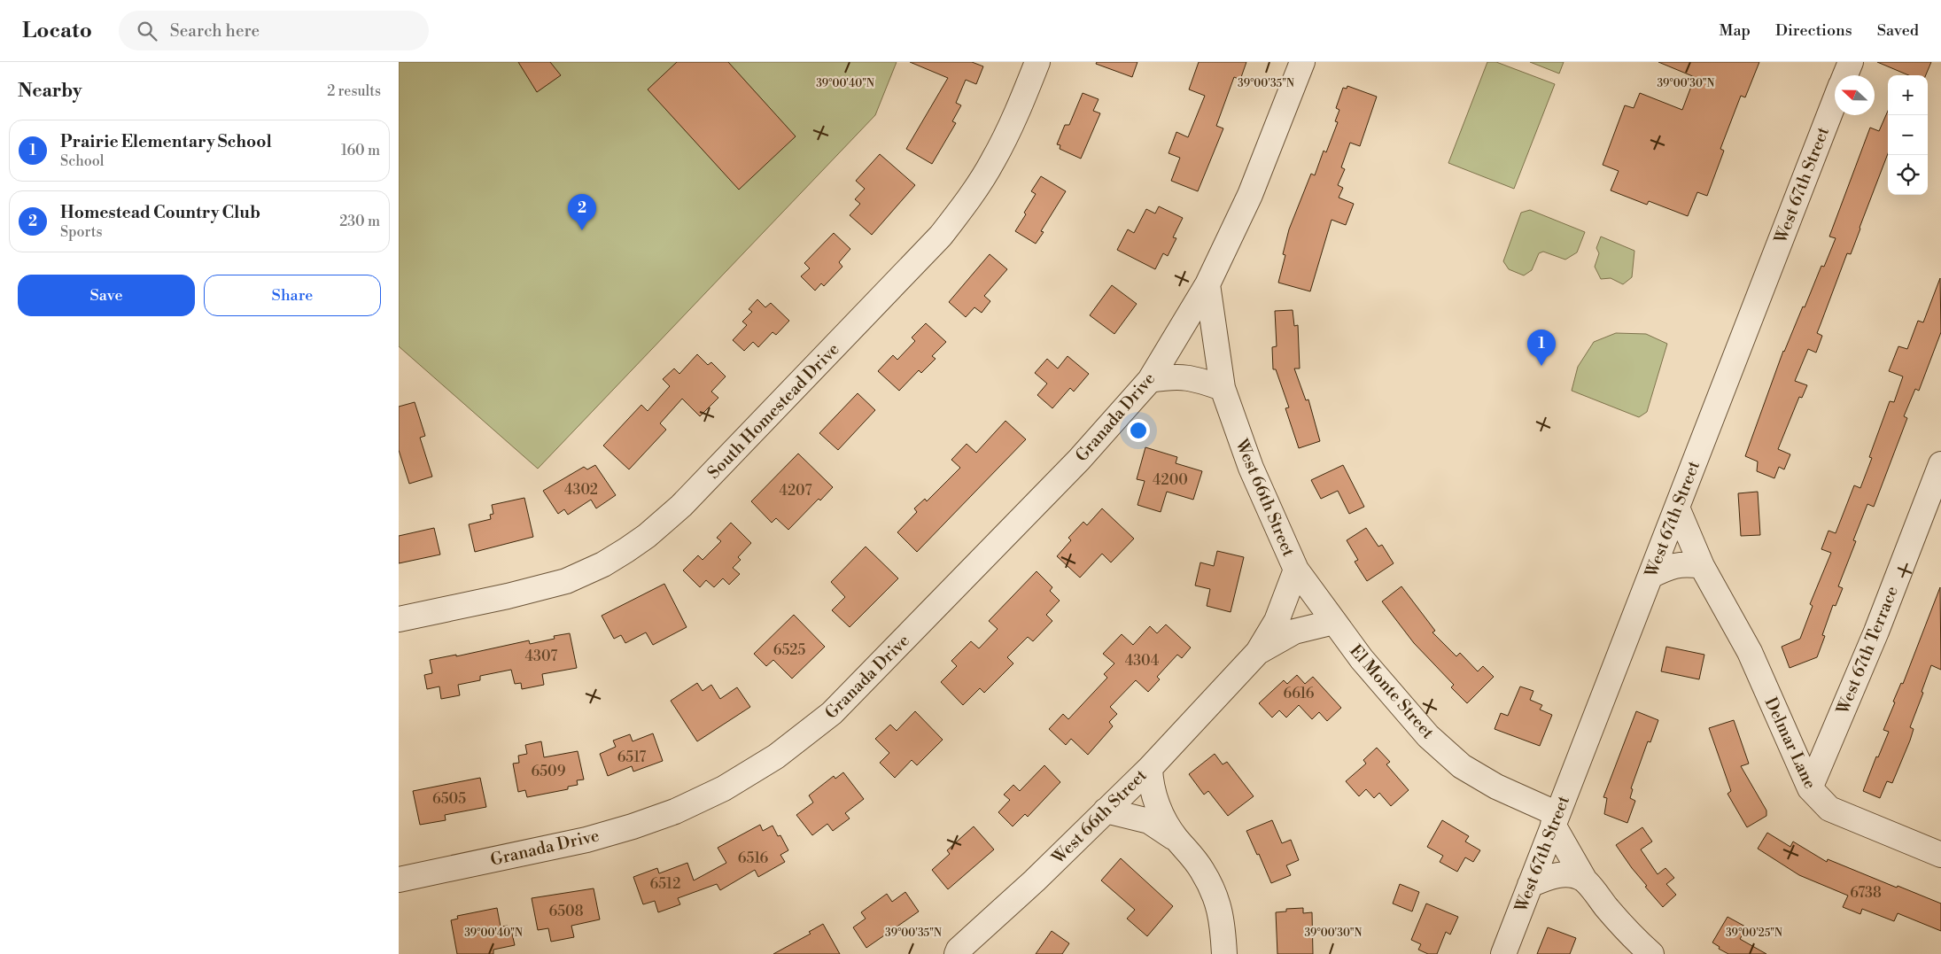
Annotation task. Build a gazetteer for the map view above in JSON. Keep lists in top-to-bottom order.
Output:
{
  "streets": {
    "street": [
      "West 67th Street",
      "South Homestead Drive",
      "Granada Drive",
      "West 66th Street",
      "West 67th Terrace",
      "El Monte Street",
      "Delmar Lane"
    ]
  },
  "crossings": [
    ["West 67th Street", "El Monte Street"],
    ["West 67th Street", "Delmar Lane"],
    ["Granada Drive", "West 66th Street"],
    ["West 66th Street", "El Monte Street"],
    ["West 67th Terrace", "Delmar Lane"]
  ],
  "house_numbers": [
    "4200",
    "4302",
    "4207",
    "6525",
    "4307",
    "4304",
    "6616",
    "6517",
    "6509",
    "6505",
    "6516",
    "6512",
    "6738",
    "6508"
  ],
  "north": "left",
  "page": {
    "header": "Locato",
    "search": "Search here",
    "nav": ["Map", "Directions", "Saved"],
    "heading": ["Nearby", "2 results"],
    "map_buttons": ["+", "−"],
    "list": [
      {
        "mark": "1",
        "name": "Prairie Elementary School",
        "note": "School",
        "value": "160 m"
      },
      {
        "mark": "2",
        "name": "Homestead Country Club",
        "note": "Sports",
        "value": "230 m"
      }
    ],
    "pins": ["2", "1"],
    "buttons": ["Save", "Share"]
  },
  "coordinates": [
    "39°00'40\"N",
    "39°00'35\"N",
    "39°00'30\"N",
    "39°00'25\"N"
  ]
}
